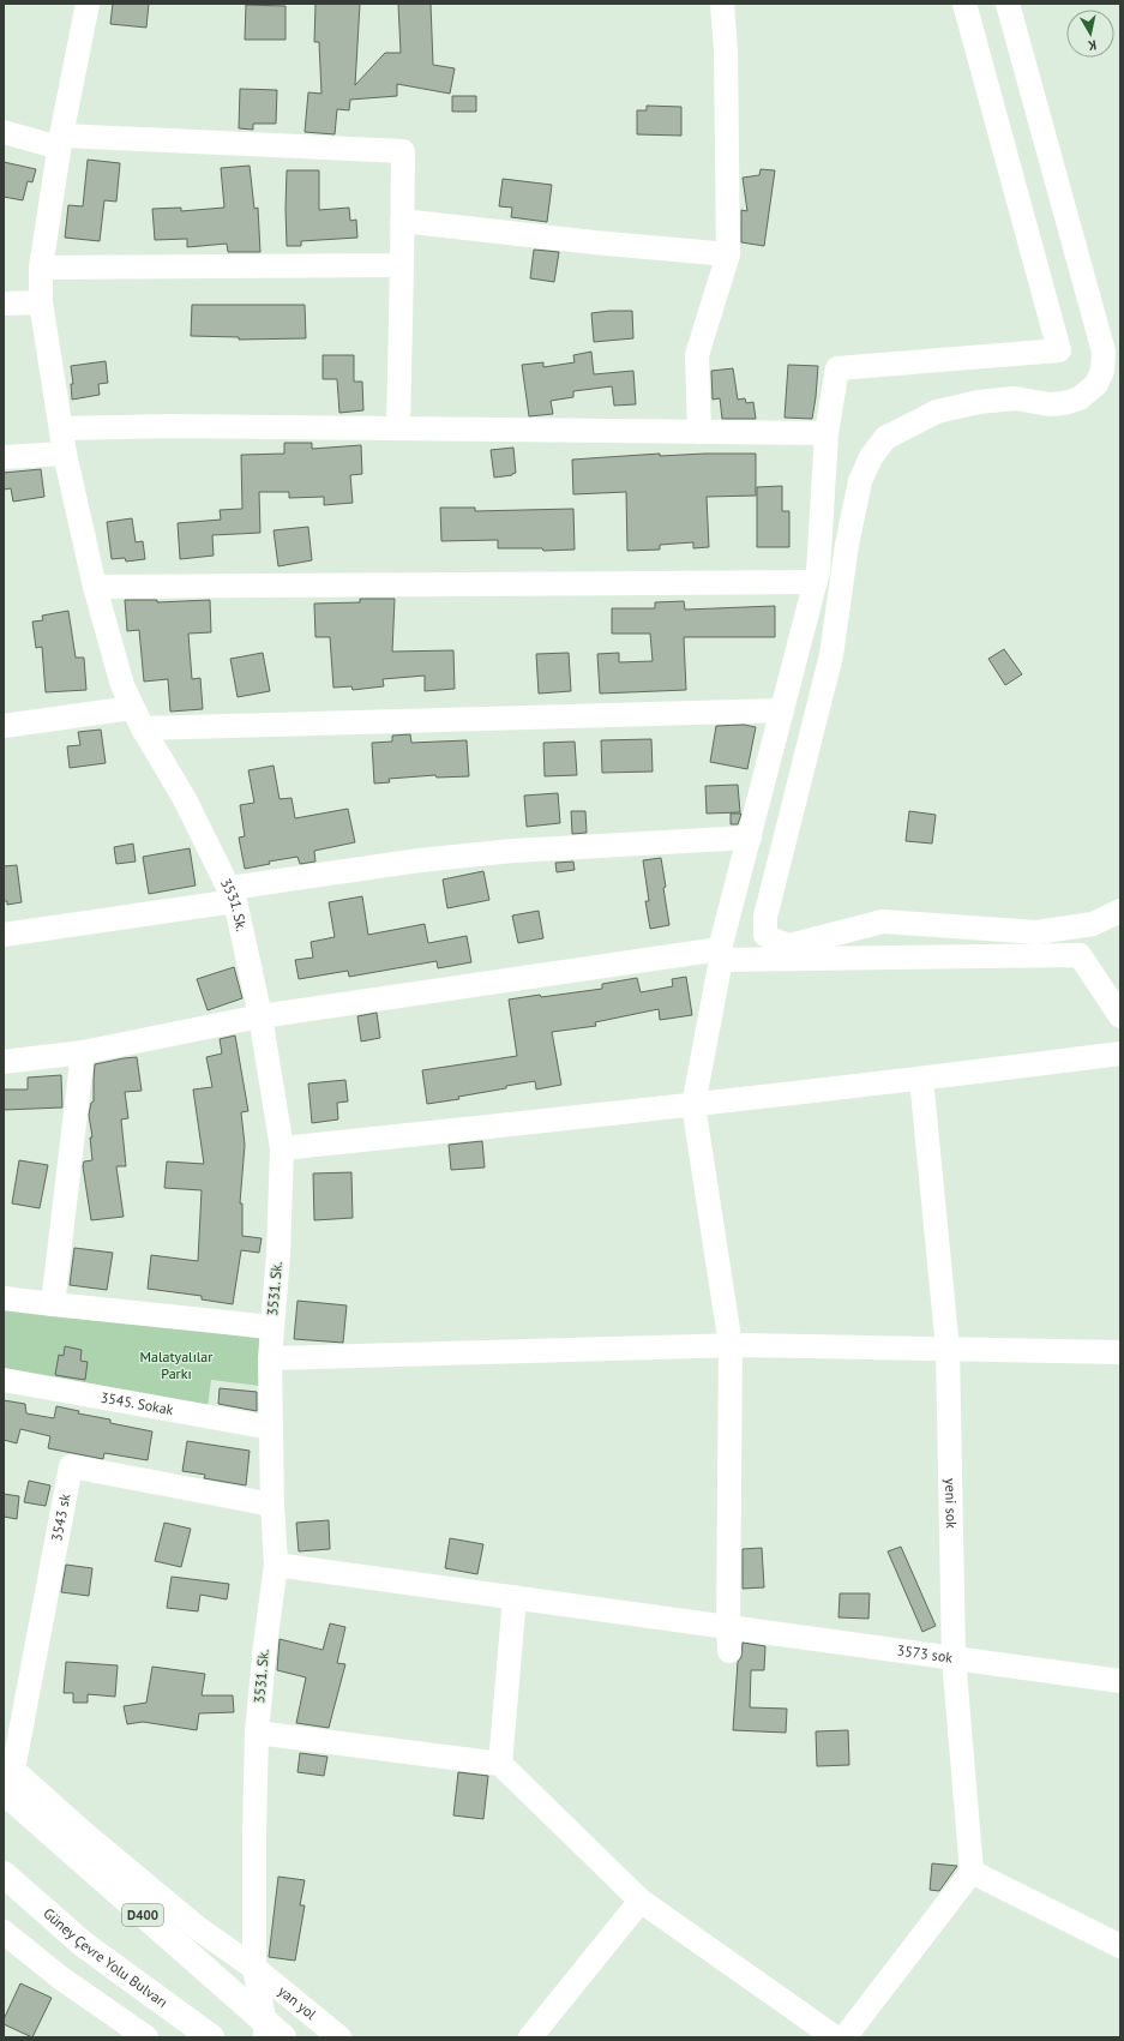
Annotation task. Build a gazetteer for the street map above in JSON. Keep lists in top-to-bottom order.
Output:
{
  "streets": {
    "highway": ["D400", "Güney Çevre Yolu Bulvarı"],
    "street": [
      "3531. Sk.",
      "3545. Sokak",
      "yeni sok",
      "3543 sk",
      "3573 sok",
      "yan yol"
    ]
  },
  "crossings": [
    ["3531. Sk.", "3545. Sokak"],
    ["3531. Sk.", "3543 sk"],
    ["3531. Sk.", "3573 sok"],
    ["3531. Sk.", "D400"],
    ["3531. Sk.", "yan yol"],
    ["yeni sok", "3573 sok"],
    ["3543 sk", "D400"],
    ["3543 sk", "yan yol"],
    ["D400", "yan yol"]
  ],
  "parks": ["Malatyalılar Parkı"],
  "north": "bottom"
}
